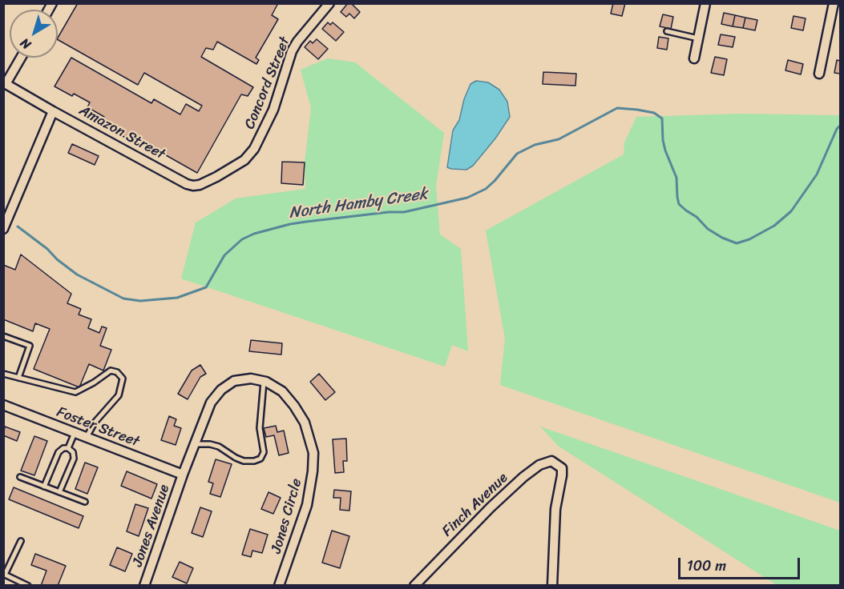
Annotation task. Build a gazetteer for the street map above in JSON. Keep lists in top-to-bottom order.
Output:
{
  "streets": {
    "street": [
      "Concord Street",
      "Amazon Street",
      "Foster Street",
      "Finch Avenue",
      "Jones Circle",
      "Jones Avenue"
    ]
  },
  "crossings": [
    ["Concord Street", "Amazon Street"],
    ["Foster Street", "Jones Circle"],
    ["Foster Street", "Jones Avenue"],
    ["Jones Circle", "Jones Avenue"]
  ],
  "water": ["North Hamby Creek"],
  "scale_bar": "100 m",
  "north": "bottom left"
}
